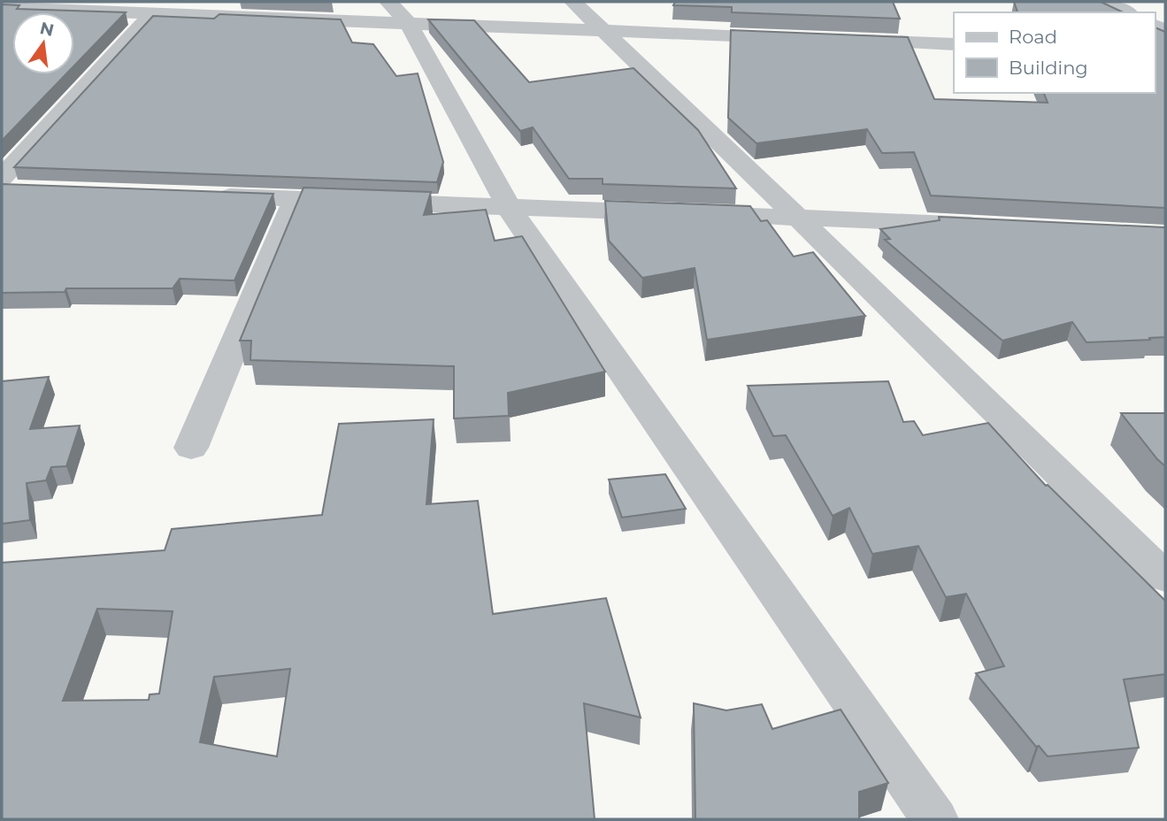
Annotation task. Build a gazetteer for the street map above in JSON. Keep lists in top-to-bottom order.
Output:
{
  "legend": ["Road", "Building"],
  "north": "top"
}
